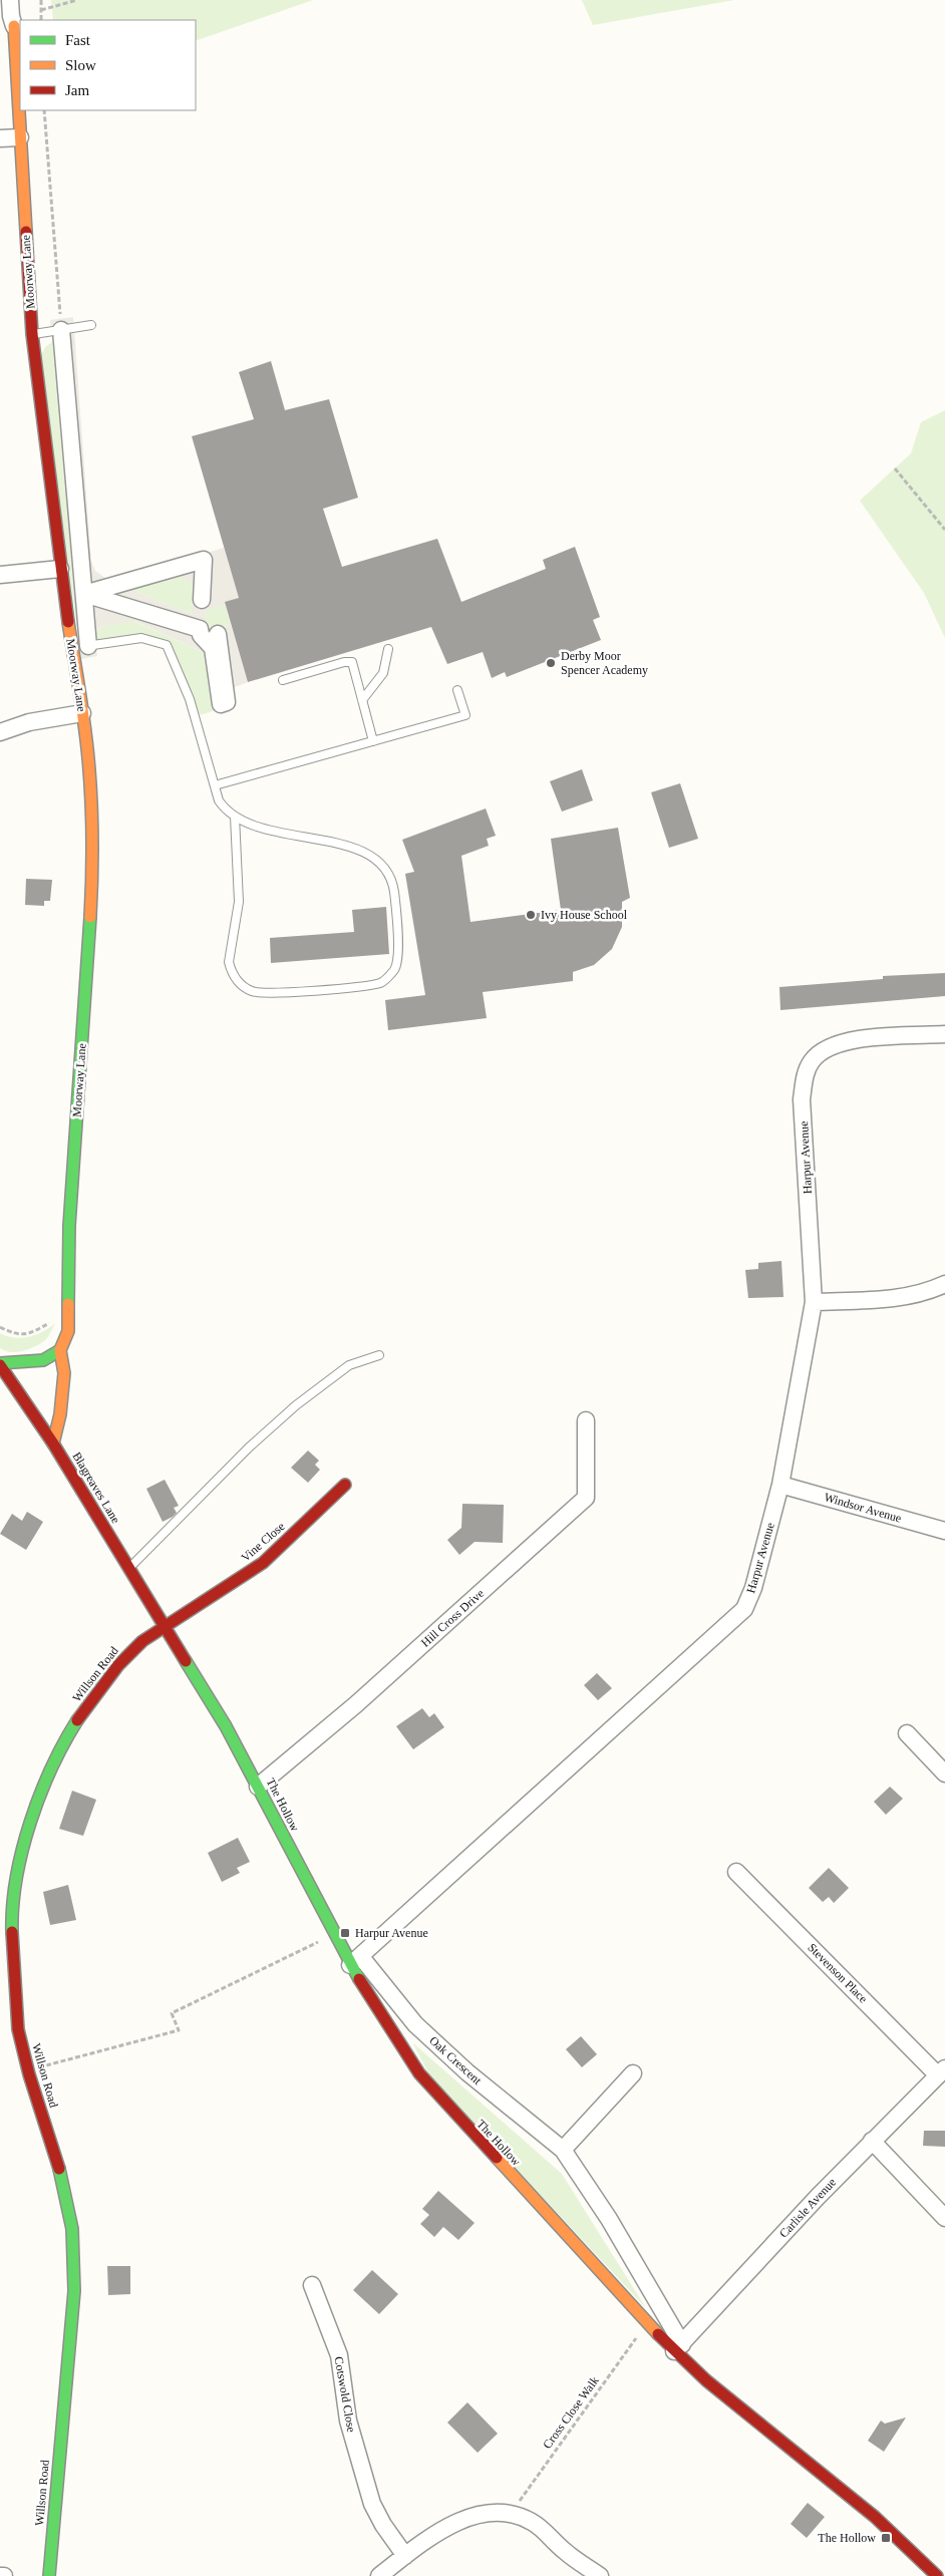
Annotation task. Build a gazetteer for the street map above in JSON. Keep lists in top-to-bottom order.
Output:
{
  "streets": {
    "street": [
      "Moorway Lane",
      "Harpur Avenue",
      "Blagreaves Lane",
      "Windsor Avenue",
      "Vine Close",
      "Hill Cross Drive",
      "Willson Road",
      "The Hollow",
      "Stevenson Place",
      "Oak Crescent",
      "Carlisle Avenue",
      "Cotswold Close"
    ],
    "path": ["Cross Close Walk"]
  },
  "crossings": [
    ["Moorway Lane", "Blagreaves Lane"],
    ["Harpur Avenue", "Windsor Avenue"],
    ["Harpur Avenue", "The Hollow"],
    ["Harpur Avenue", "Oak Crescent"],
    ["Blagreaves Lane", "Vine Close"],
    ["Blagreaves Lane", "Willson Road"],
    ["Blagreaves Lane", "The Hollow"],
    ["Vine Close", "Willson Road"],
    ["Vine Close", "The Hollow"],
    ["Hill Cross Drive", "The Hollow"],
    ["Willson Road", "The Hollow"],
    ["The Hollow", "Oak Crescent"],
    ["The Hollow", "Carlisle Avenue"],
    ["The Hollow", "Cross Close Walk"],
    ["Stevenson Place", "Carlisle Avenue"],
    ["Oak Crescent", "Carlisle Avenue"]
  ],
  "places": {
    "other": ["Derby Moor Spencer Academy", "Ivy House School"],
    "transit": ["Harpur Avenue", "The Hollow"]
  },
  "legend": ["Fast", "Slow", "Jam"]
}
